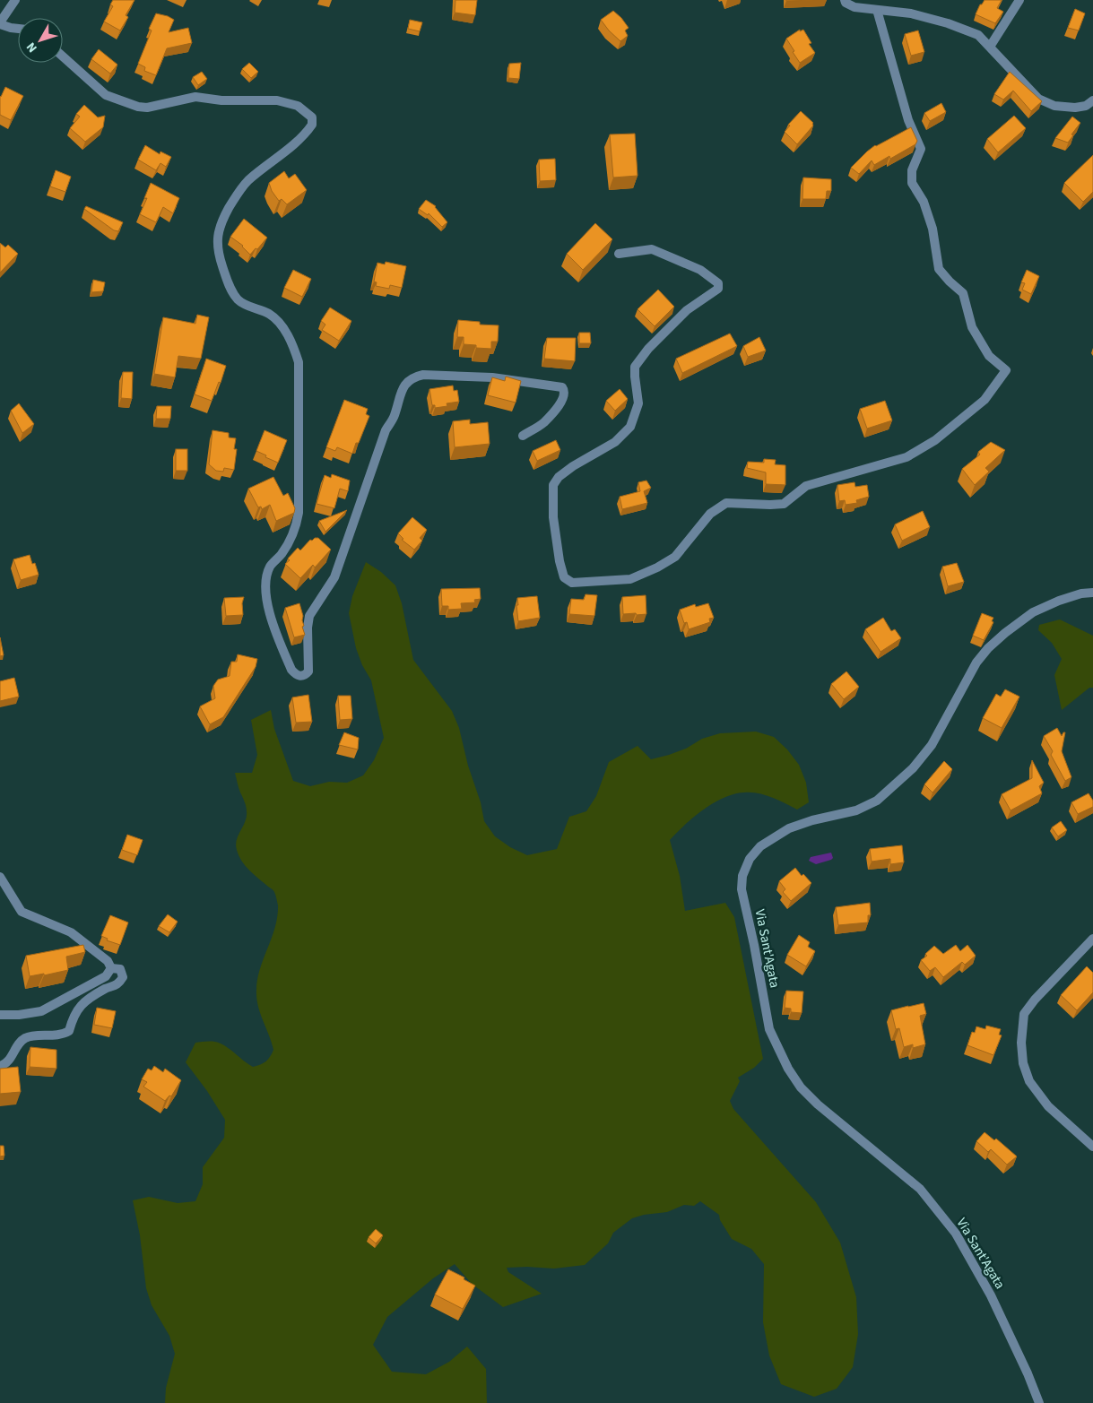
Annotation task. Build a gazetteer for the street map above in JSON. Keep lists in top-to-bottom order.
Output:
{
  "streets": {
    "street": ["Via Sant'Agata"]
  },
  "north": "bottom left"
}
